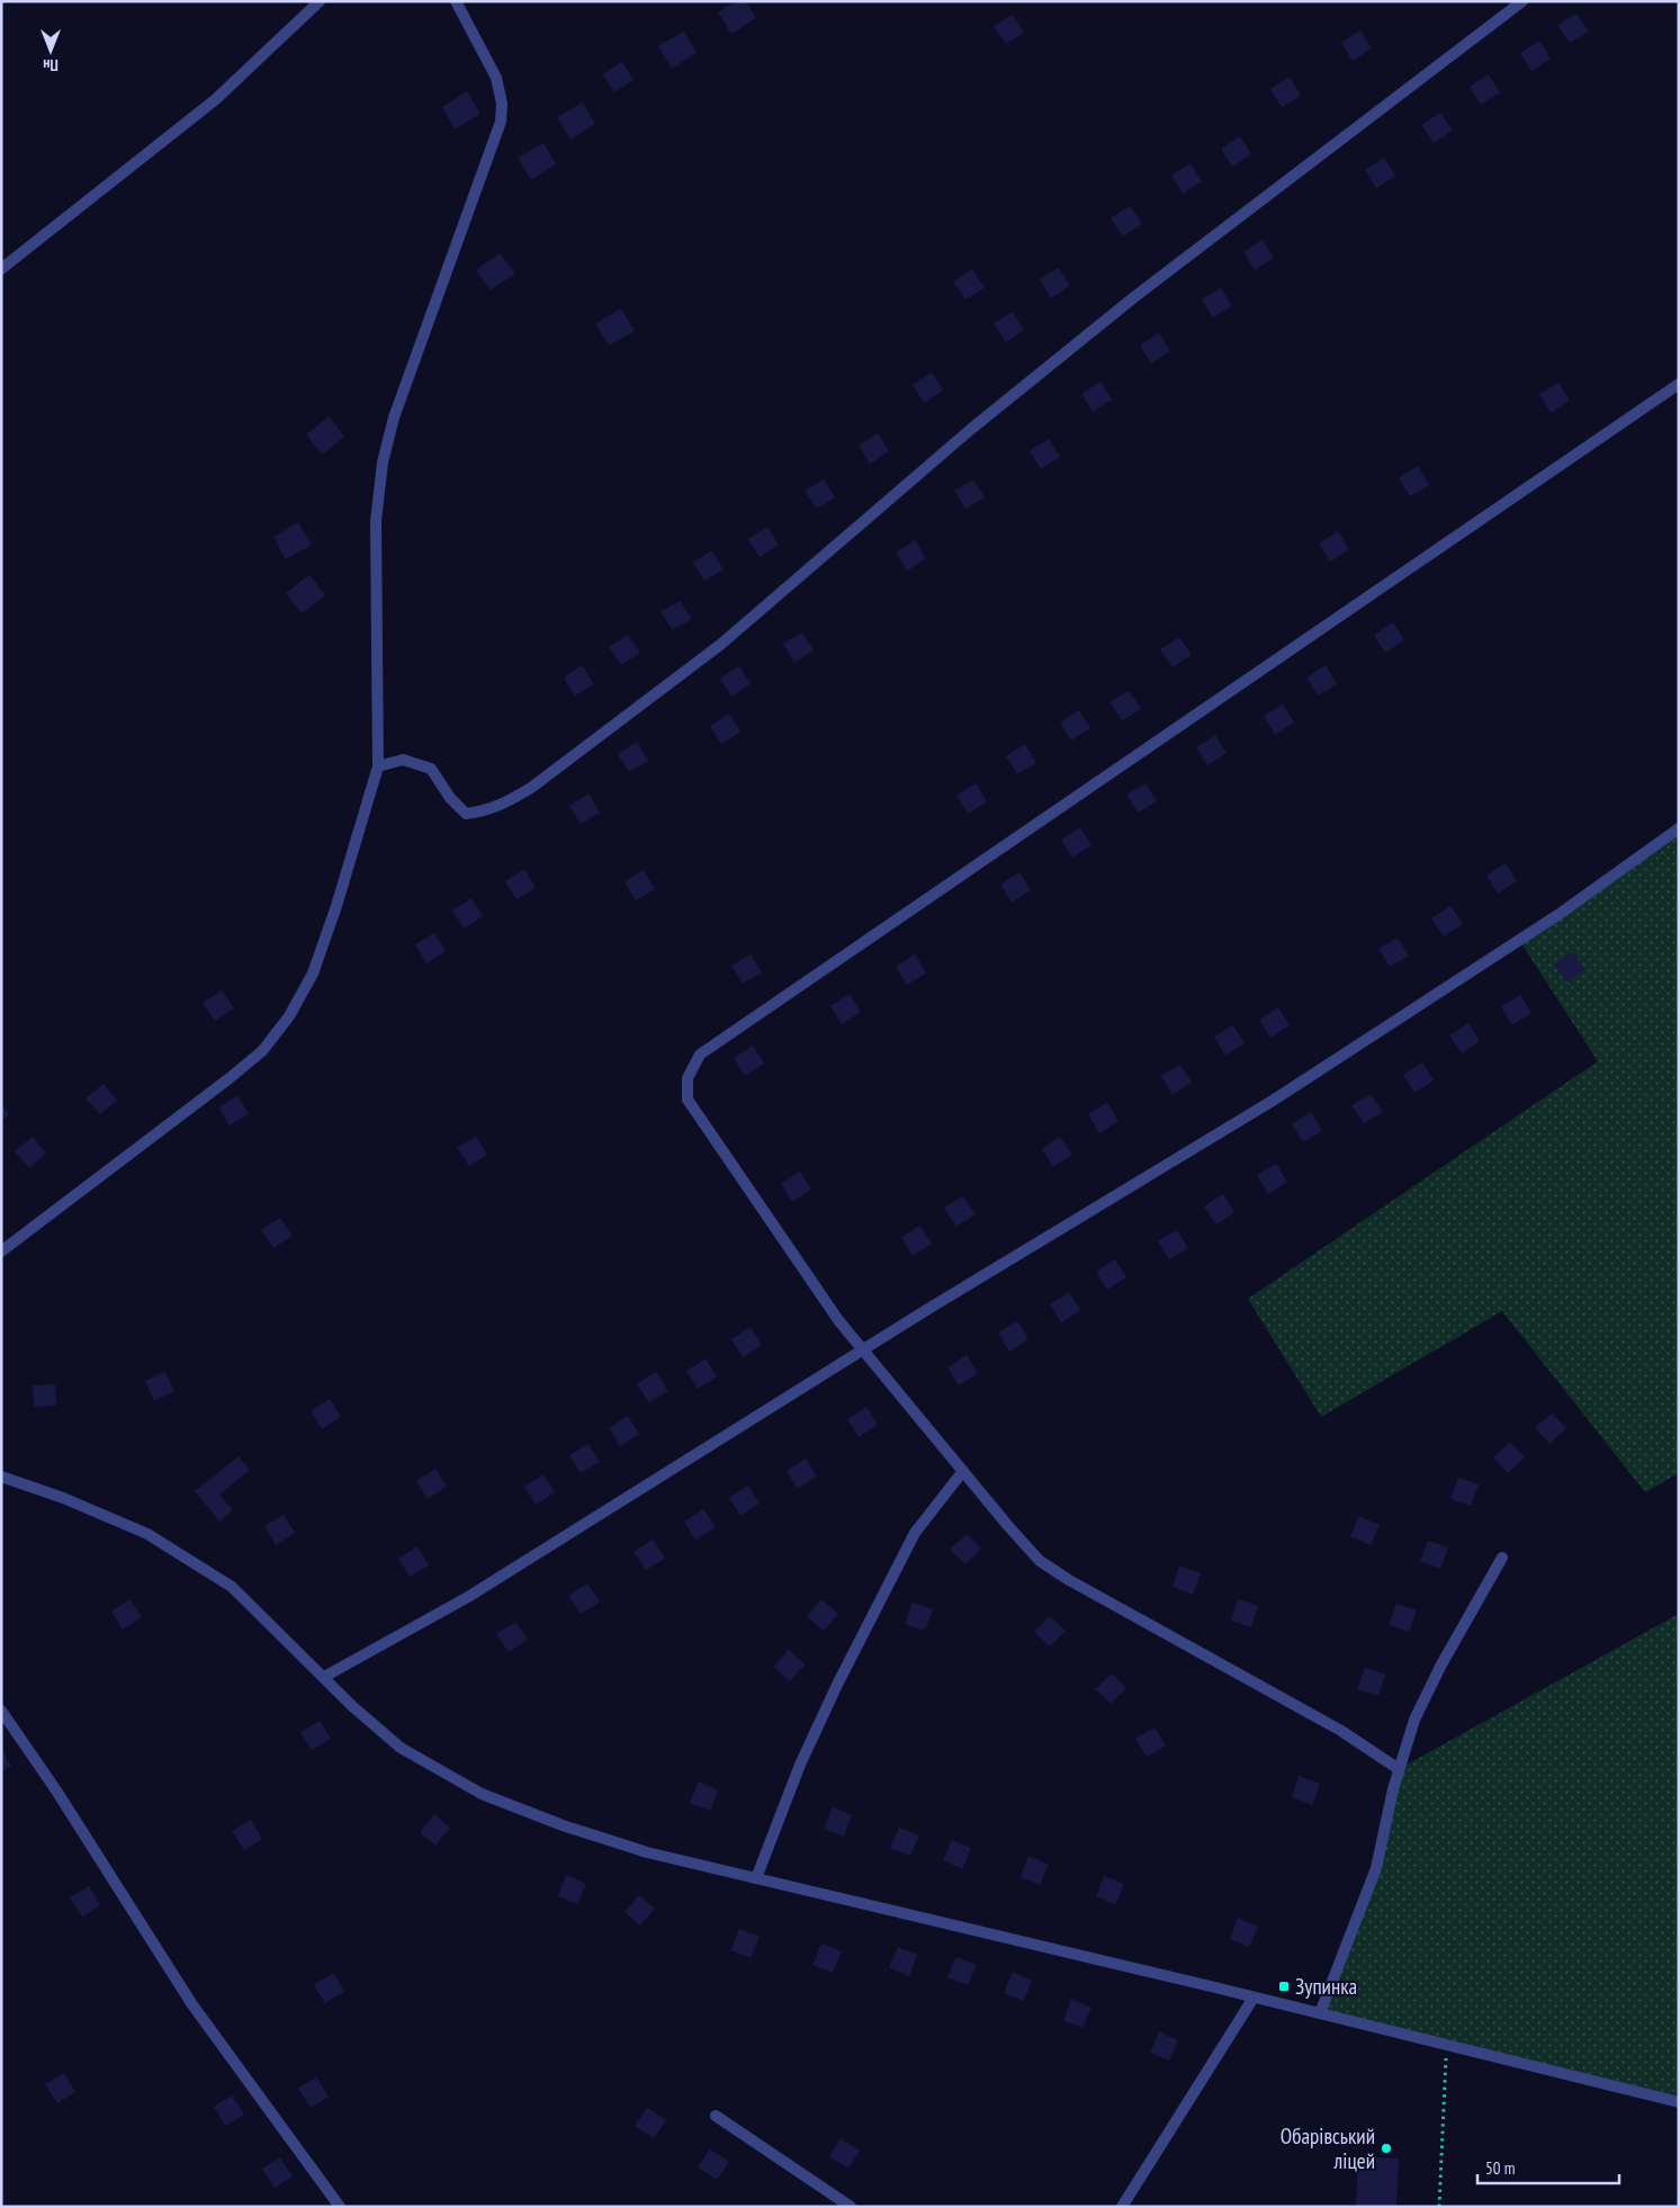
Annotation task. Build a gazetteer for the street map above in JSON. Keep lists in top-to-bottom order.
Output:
{
  "places": {
    "transit": ["Зупинка"],
    "other": ["Обарівський ліцей"]
  },
  "scale_bar": "50 m",
  "north": "bottom"
}
